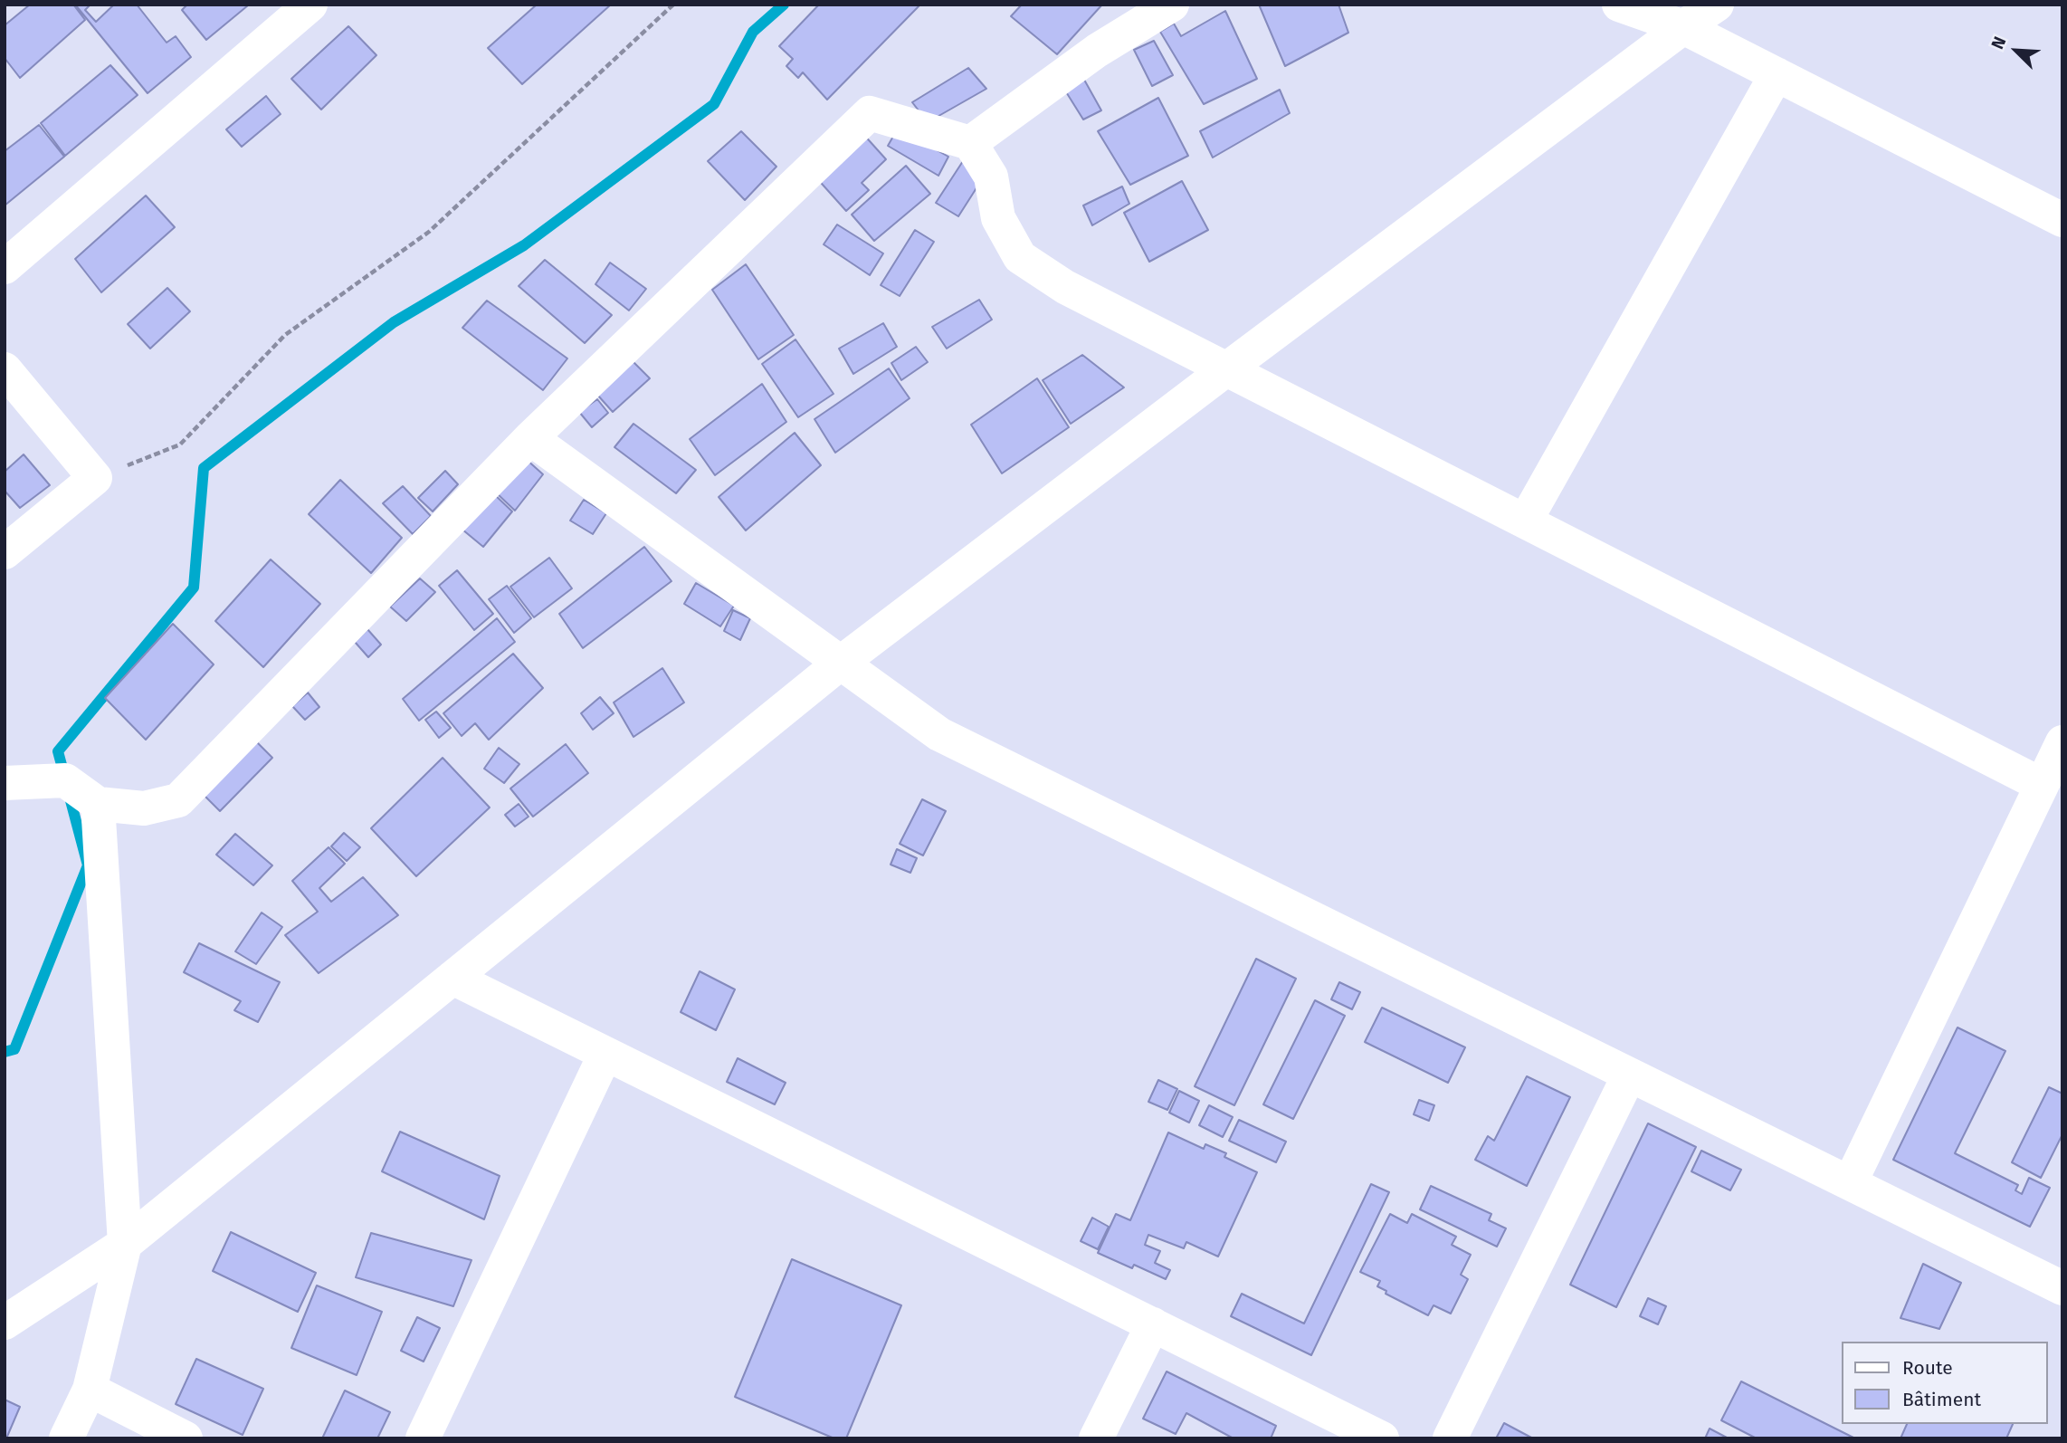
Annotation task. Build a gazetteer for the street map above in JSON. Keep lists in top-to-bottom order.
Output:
{
  "legend": ["Route", "Bâtiment"],
  "north": "top left"
}
